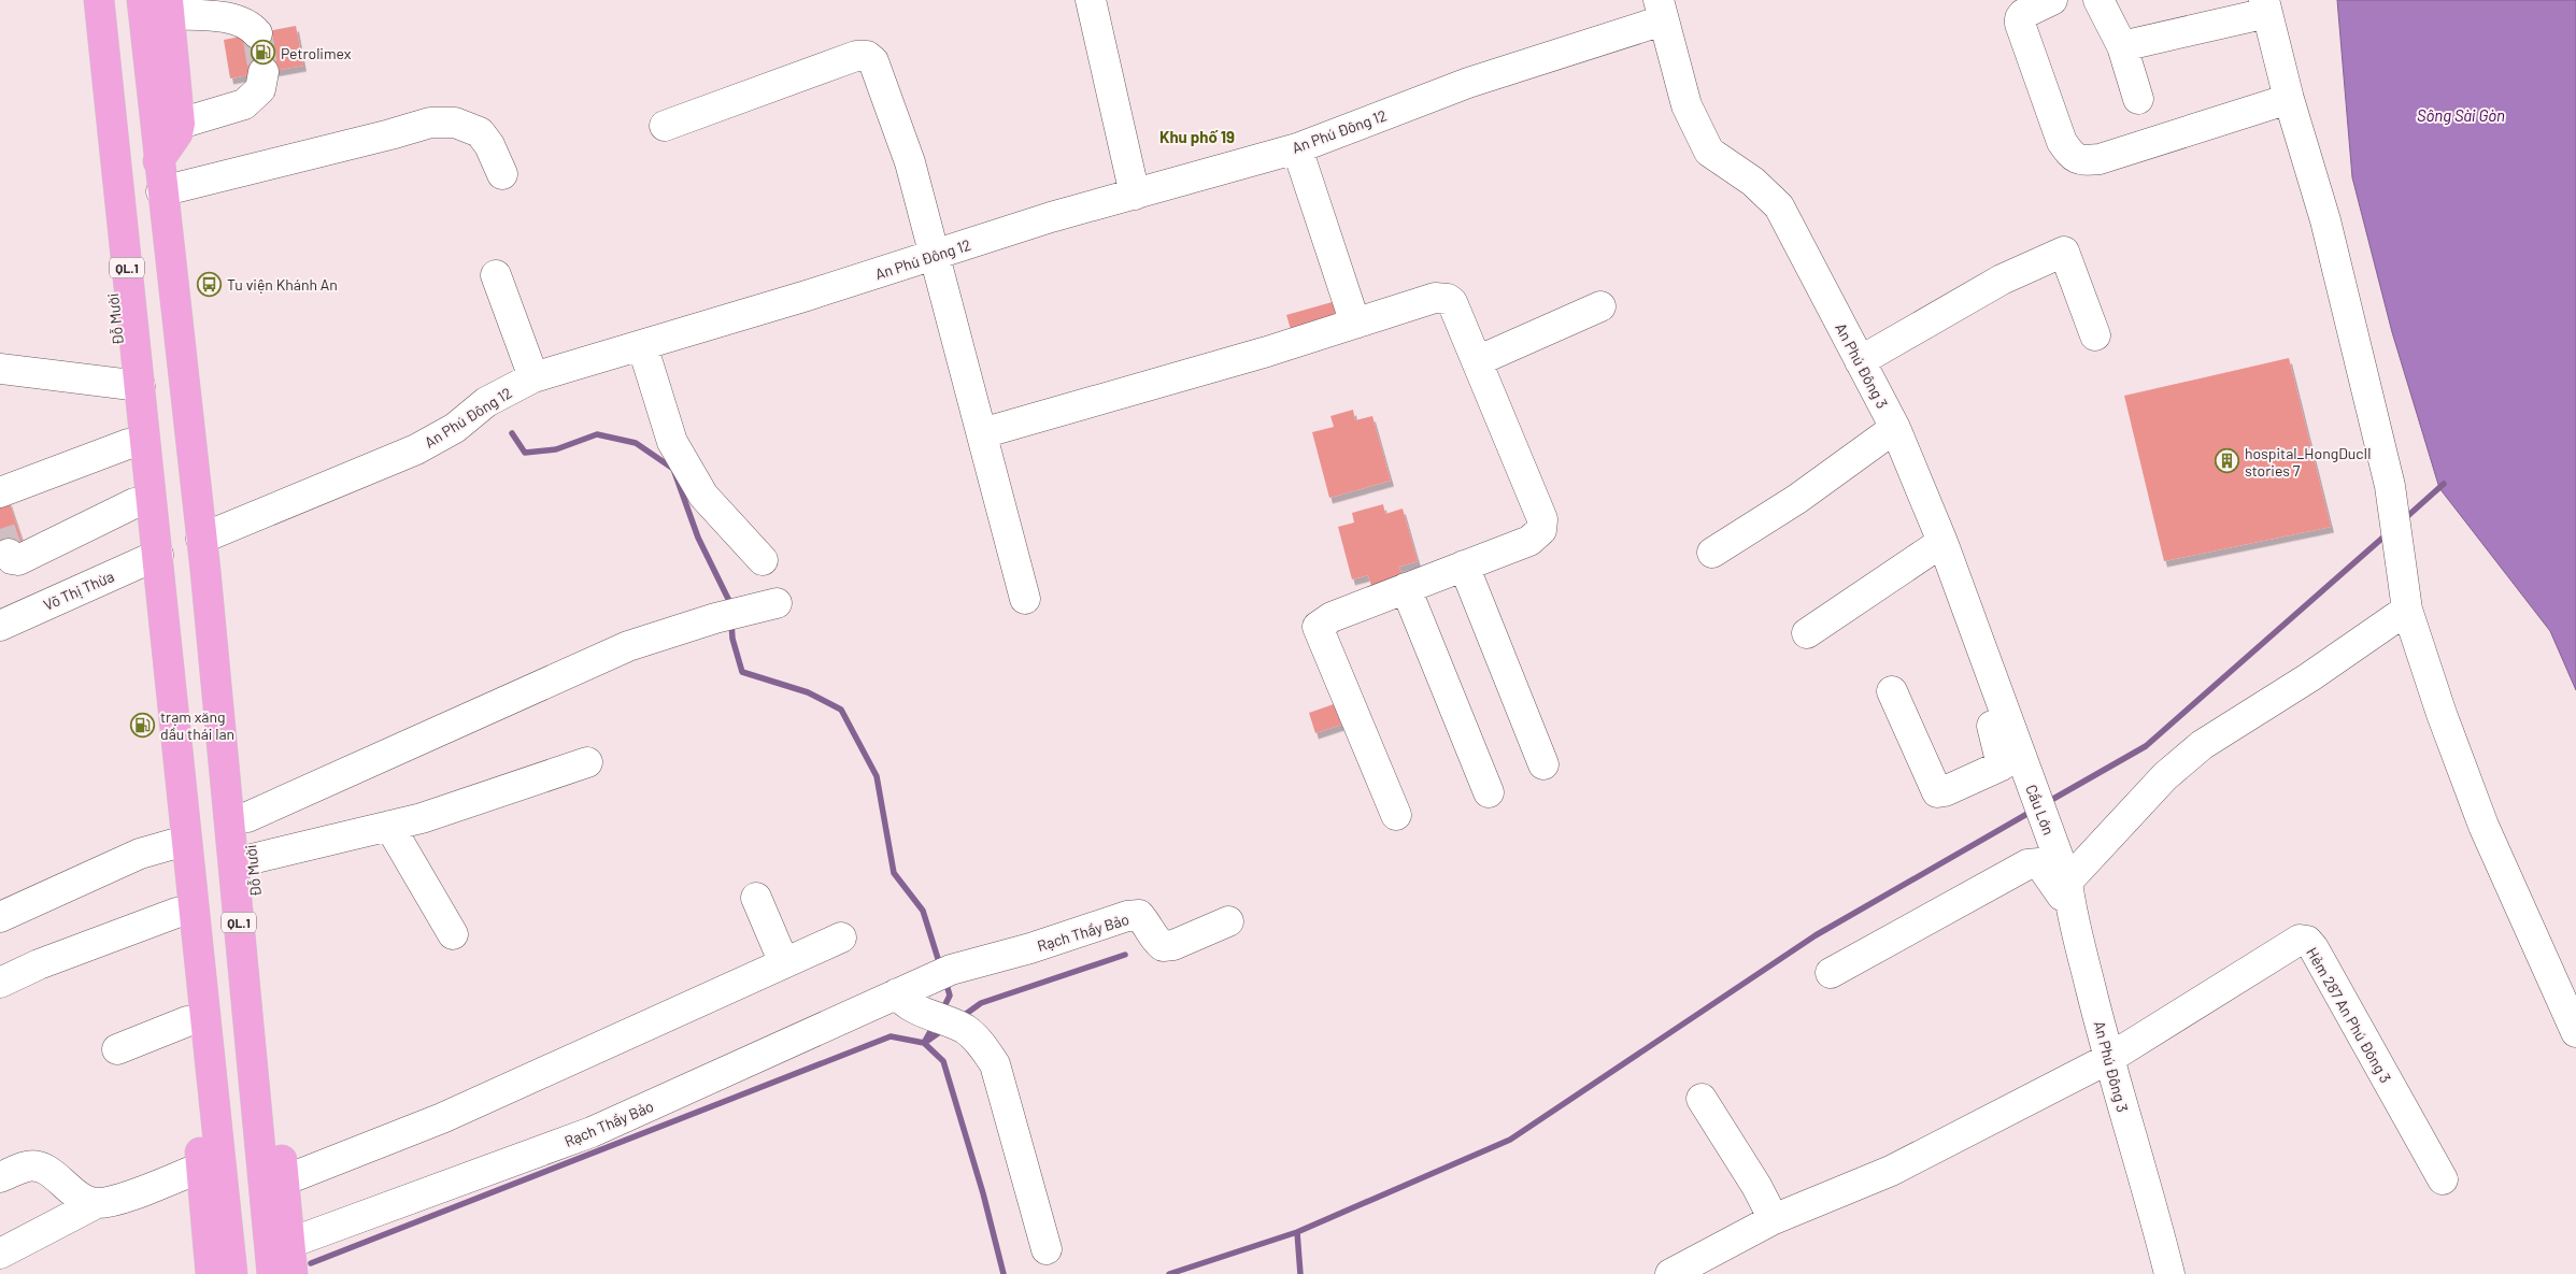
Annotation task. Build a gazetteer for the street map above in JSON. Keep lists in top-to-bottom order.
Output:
{
  "streets": {
    "highway": ["QL.1", "Đỗ Mười"],
    "street": [
      "An Phú Đông 12",
      "An Phú Đông 3",
      "Võ Thị Thừa",
      "Cầu Lớn",
      "Rạch Thầy Bảo",
      "Hẻm 287 An Phú Đông 3"
    ]
  },
  "crossings": [
    ["An Phú Đông 12", "Đỗ Mười"],
    ["An Phú Đông 12", "An Phú Đông 3"],
    ["Đỗ Mười", "Võ Thị Thừa"],
    ["Đỗ Mười", "Rạch Thầy Bảo"],
    ["An Phú Đông 3", "Cầu Lớn"],
    ["An Phú Đông 3", "Hẻm 287 An Phú Đông 3"]
  ],
  "districts": ["Khu phố 19"],
  "water": ["Sông Sài Gòn"],
  "places": {
    "fuel station": ["Petrolimex", "trạm xăng dầu thái lan"],
    "bus stop": ["Tu viện Khánh An"],
    "building": ["hospital_HongDucII stories 7"]
  }
}
